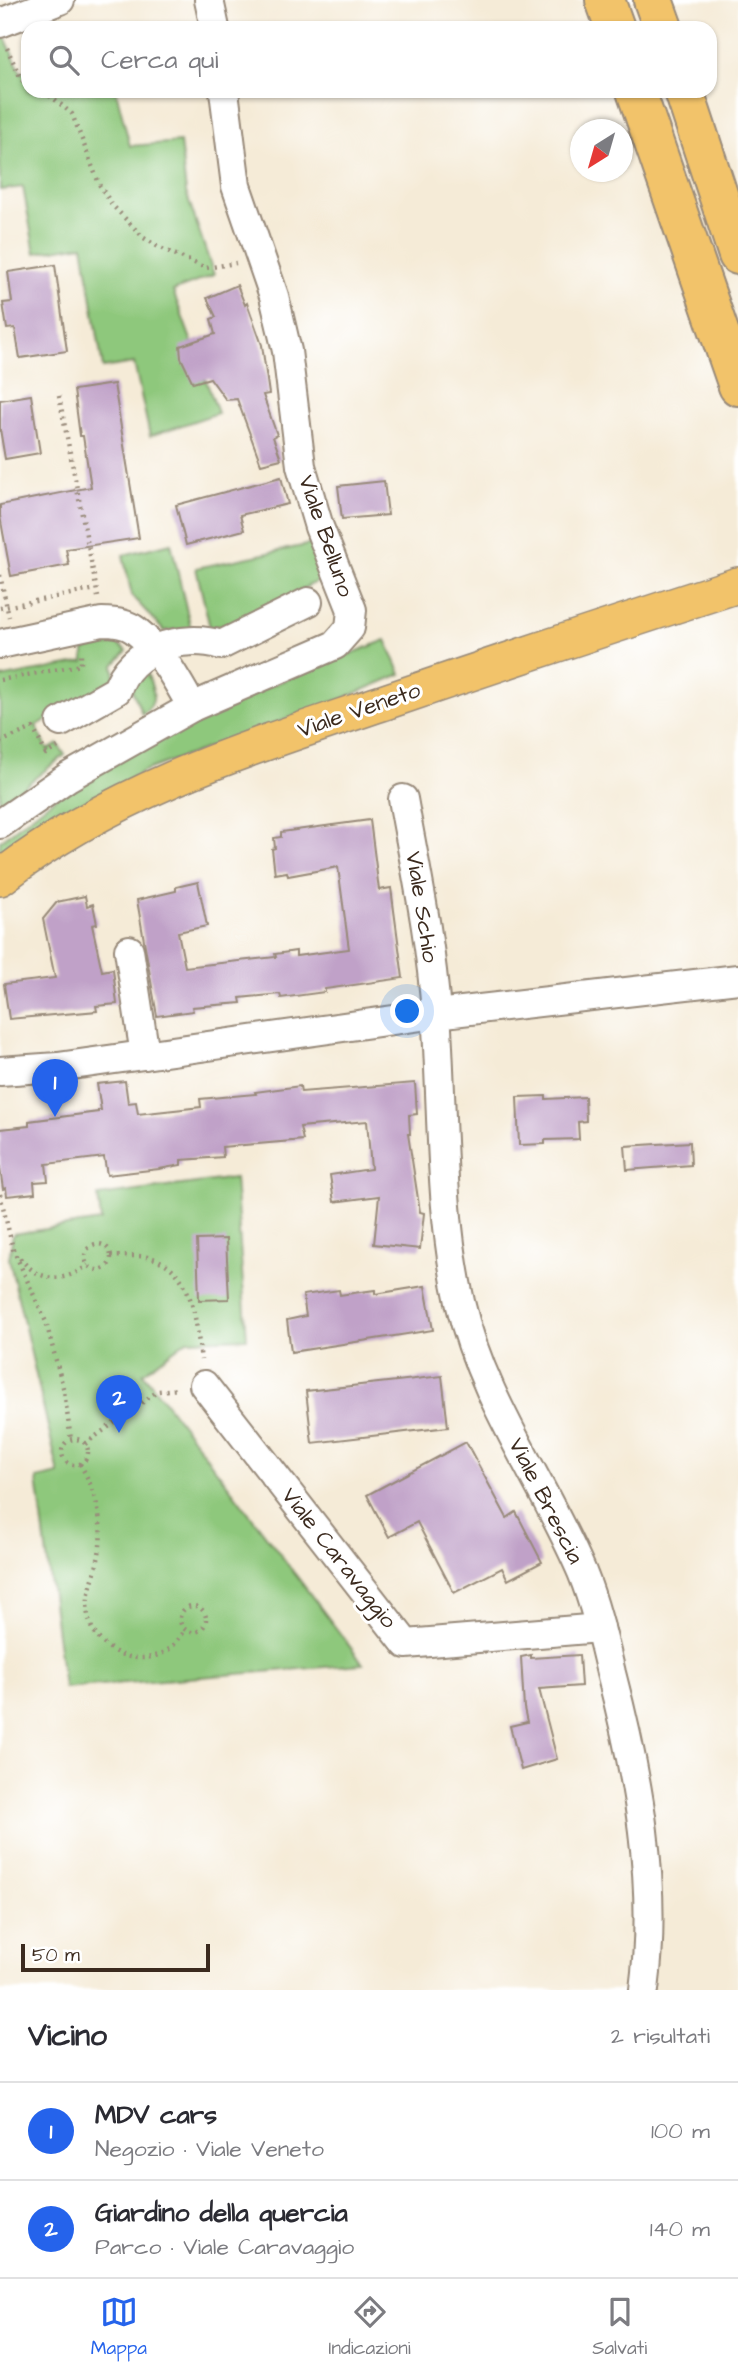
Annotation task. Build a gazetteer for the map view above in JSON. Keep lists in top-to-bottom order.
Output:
{
  "streets": {
    "main road": ["Viale Veneto"],
    "street": [
      "Viale Belluno",
      "Viale Schio",
      "Viale Brescia",
      "Viale Caravaggio"
    ]
  },
  "crossings": [
    ["Viale Schio", "Viale Brescia"],
    ["Viale Brescia", "Viale Caravaggio"]
  ],
  "scale_bar": "50 m",
  "north": "bottom left",
  "page": {
    "search": "Cerca qui",
    "pins": ["1", "2"],
    "scale": "50 m",
    "heading": ["Vicino", "2 risultati"],
    "list": [
      {
        "mark": "1",
        "name": "MDV cars",
        "note": "Negozio · Viale Veneto",
        "value": "100 m"
      },
      {
        "mark": "2",
        "name": "Giardino della quercia",
        "note": "Parco · Viale Caravaggio",
        "value": "140 m"
      }
    ],
    "nav": ["Mappa", "Indicazioni", "Salvati"]
  }
}
